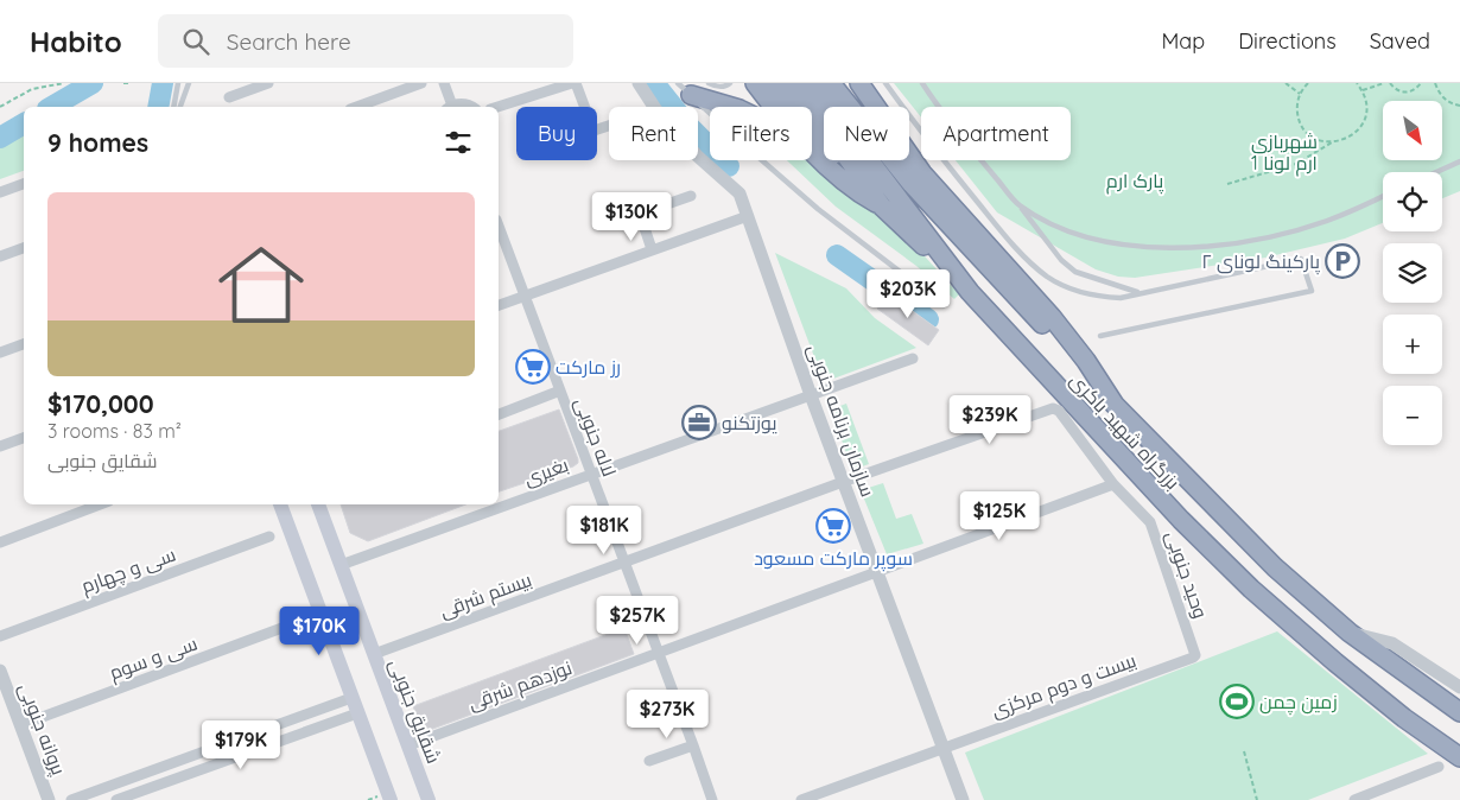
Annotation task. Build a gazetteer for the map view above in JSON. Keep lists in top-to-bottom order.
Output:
{
  "streets": {
    "highway": ["بزرگراه شهید باکری"],
    "main road": ["شقایق جنوبی"],
    "street": [
      "سازمان برنامه جنوبی",
      "لاله جنوبی",
      "بغیری",
      "سی و چهارم",
      "وحید جنوبی",
      "بیستم شرقی",
      "سی و سوم",
      "نوزدهم شرقی",
      "بیست و دوم مرکزی",
      "پروانه جنوبی"
    ]
  },
  "crossings": [
    ["سازمان برنامه جنوبی", "بغیری"],
    ["سازمان برنامه جنوبی", "وحید جنوبی"],
    ["سازمان برنامه جنوبی", "بیستم شرقی"],
    ["سازمان برنامه جنوبی", "نوزدهم شرقی"],
    ["سازمان برنامه جنوبی", "بیست و دوم مرکزی"],
    ["لاله جنوبی", "بغیری"],
    ["لاله جنوبی", "بیستم شرقی"],
    ["لاله جنوبی", "نوزدهم شرقی"],
    ["بغیری", "شقایق جنوبی"],
    ["وحید جنوبی", "بیستم شرقی"],
    ["وحید جنوبی", "نوزدهم شرقی"],
    ["وحید جنوبی", "بیست و دوم مرکزی"],
    ["بیستم شرقی", "شقایق جنوبی"],
    ["سی و سوم", "پروانه جنوبی"],
    ["نوزدهم شرقی", "شقایق جنوبی"]
  ],
  "parks": ["شهربازی ارم لونا 1", "پارک ارم"],
  "places": {
    "parking": ["پارکینگ لونای ۲"],
    "supermarket": ["رز مارکت", "سوپر مارکت مسعود"],
    "office": ["یوزتکنو"],
    "sports": ["زمین چمن"]
  },
  "north": "bottom right",
  "page": {
    "header": "Habito",
    "search": "Search here",
    "nav": ["Map", "Directions", "Saved"],
    "map_buttons": ["+", "−"],
    "chip": [
      "Buy",
      "Rent",
      "Filters",
      "New",
      "Apartment"
    ],
    "heading": "9 homes",
    "list": [
      {
        "name": "$170,000",
        "note": "3 rooms · 83 m² · شقایق جنوبی"
      }
    ],
    "price": [
      "$130K",
      "$203K",
      "$239K",
      "$125K",
      "$181K",
      "$257K",
      "$170K",
      "$273K",
      "$179K"
    ]
  }
}
